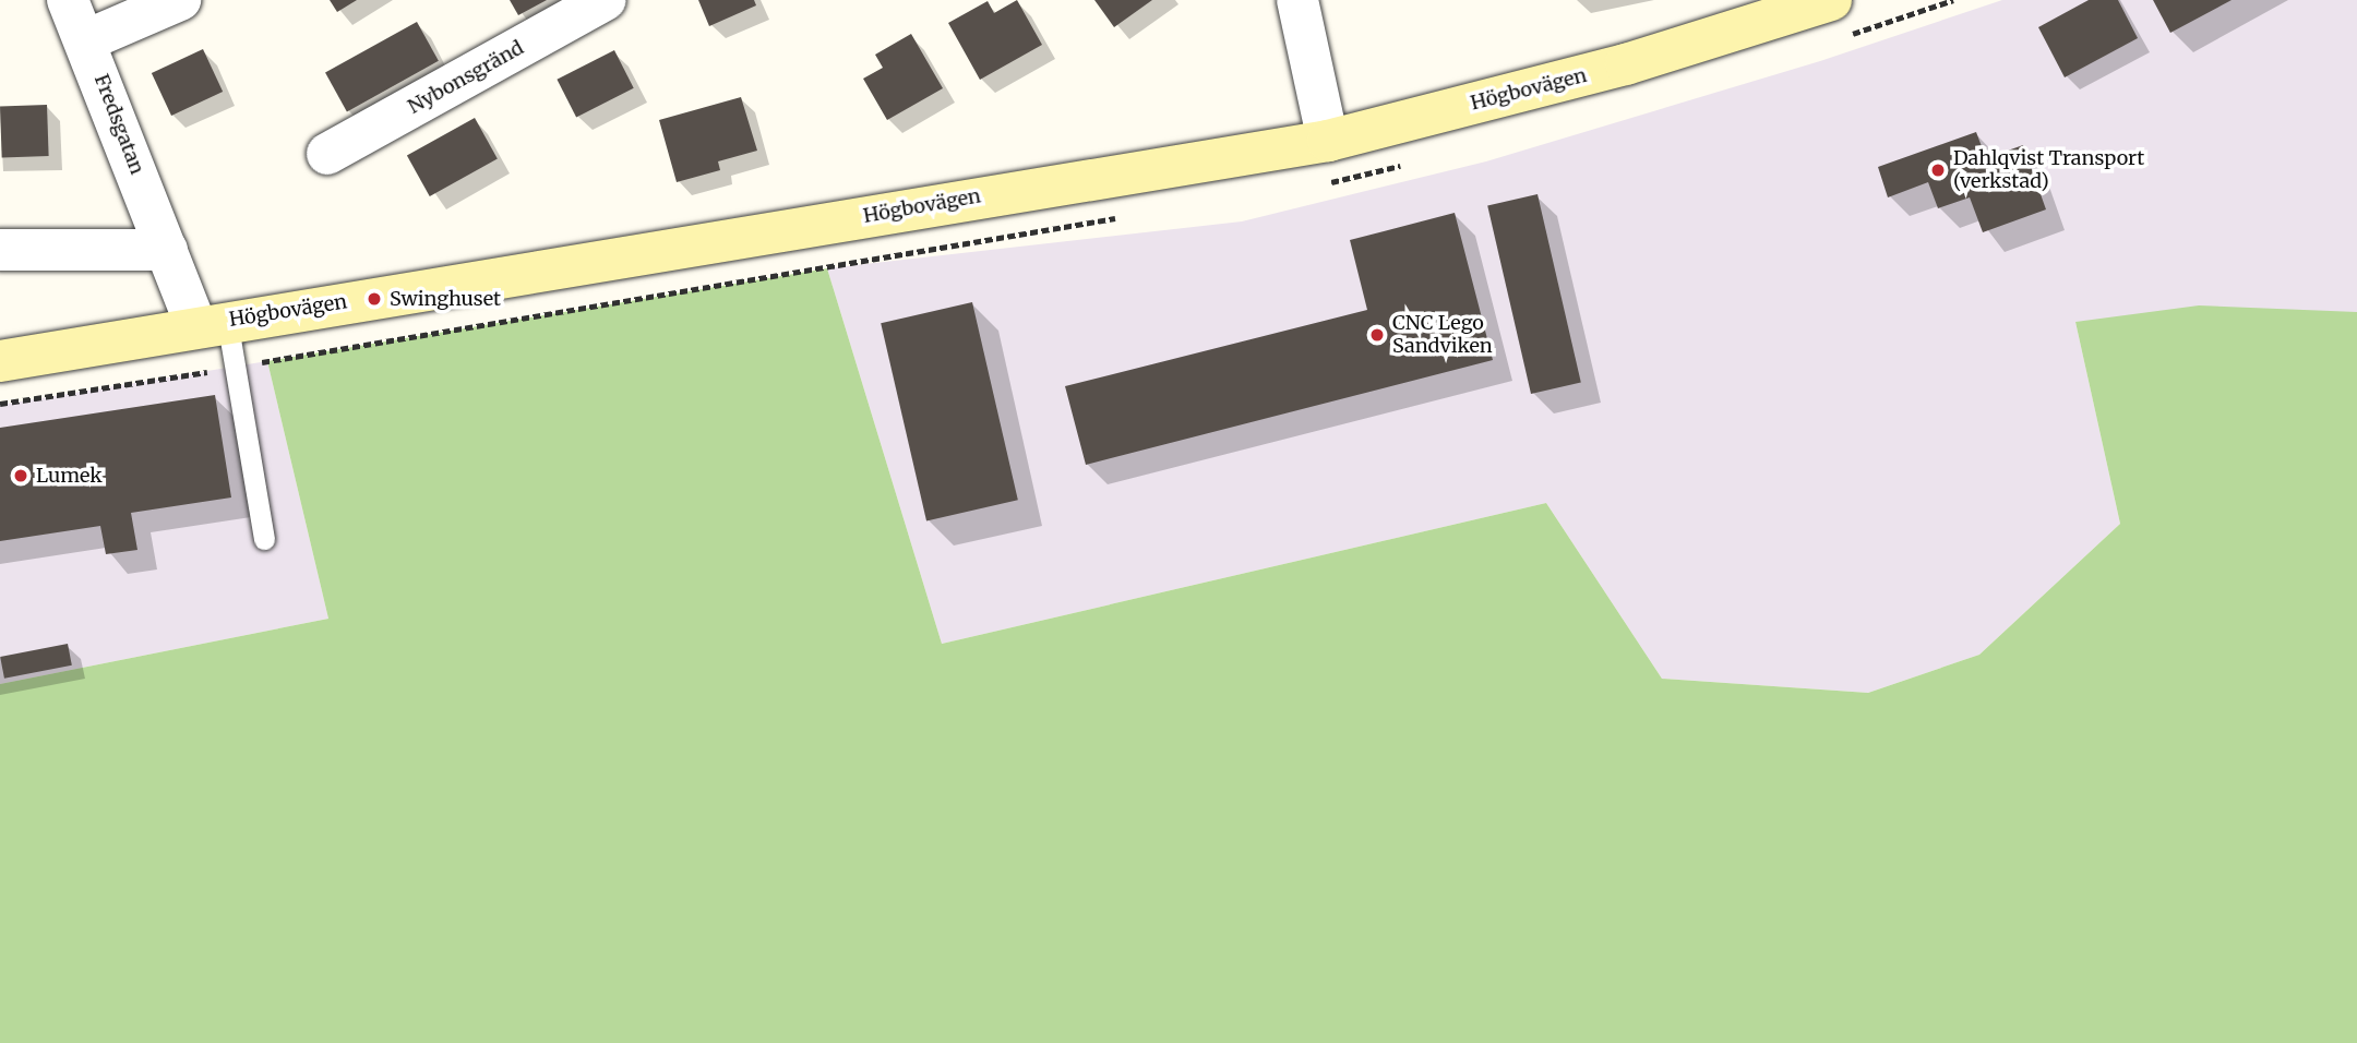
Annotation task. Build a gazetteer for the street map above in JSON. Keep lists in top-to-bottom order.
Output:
{
  "streets": {
    "main road": ["Högbovägen"],
    "street": ["Nybonsgränd", "Fredsgatan"]
  },
  "crossings": [
    ["Högbovägen", "Fredsgatan"]
  ],
  "places": [
    "Dahlqvist Transport (verkstad)",
    "Swinghuset",
    "CNC Lego Sandviken",
    "Lumek"
  ]
}
